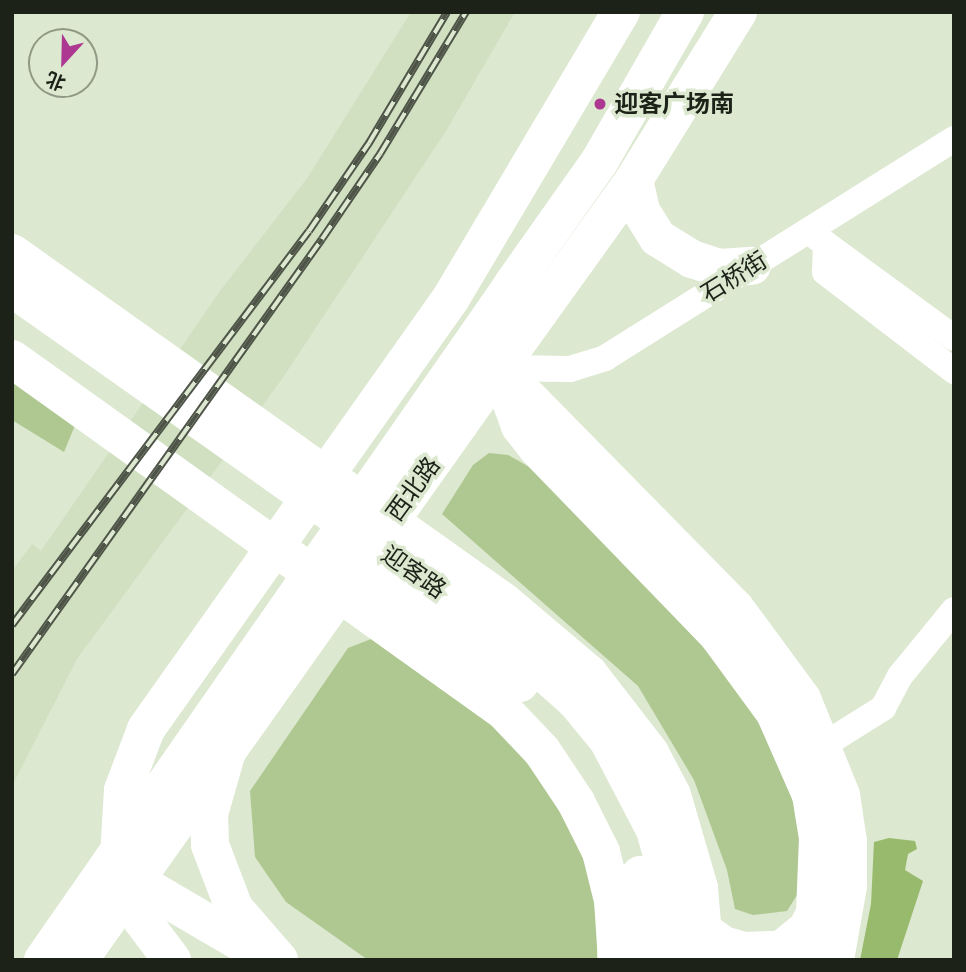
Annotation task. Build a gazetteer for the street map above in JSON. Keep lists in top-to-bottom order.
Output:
{
  "streets": {
    "main road": ["西北路", "迎客路"],
    "street": ["石桥街"]
  },
  "crossings": [
    ["石桥街", "西北路"]
  ],
  "places": ["迎客广场南"],
  "north": "bottom"
}
